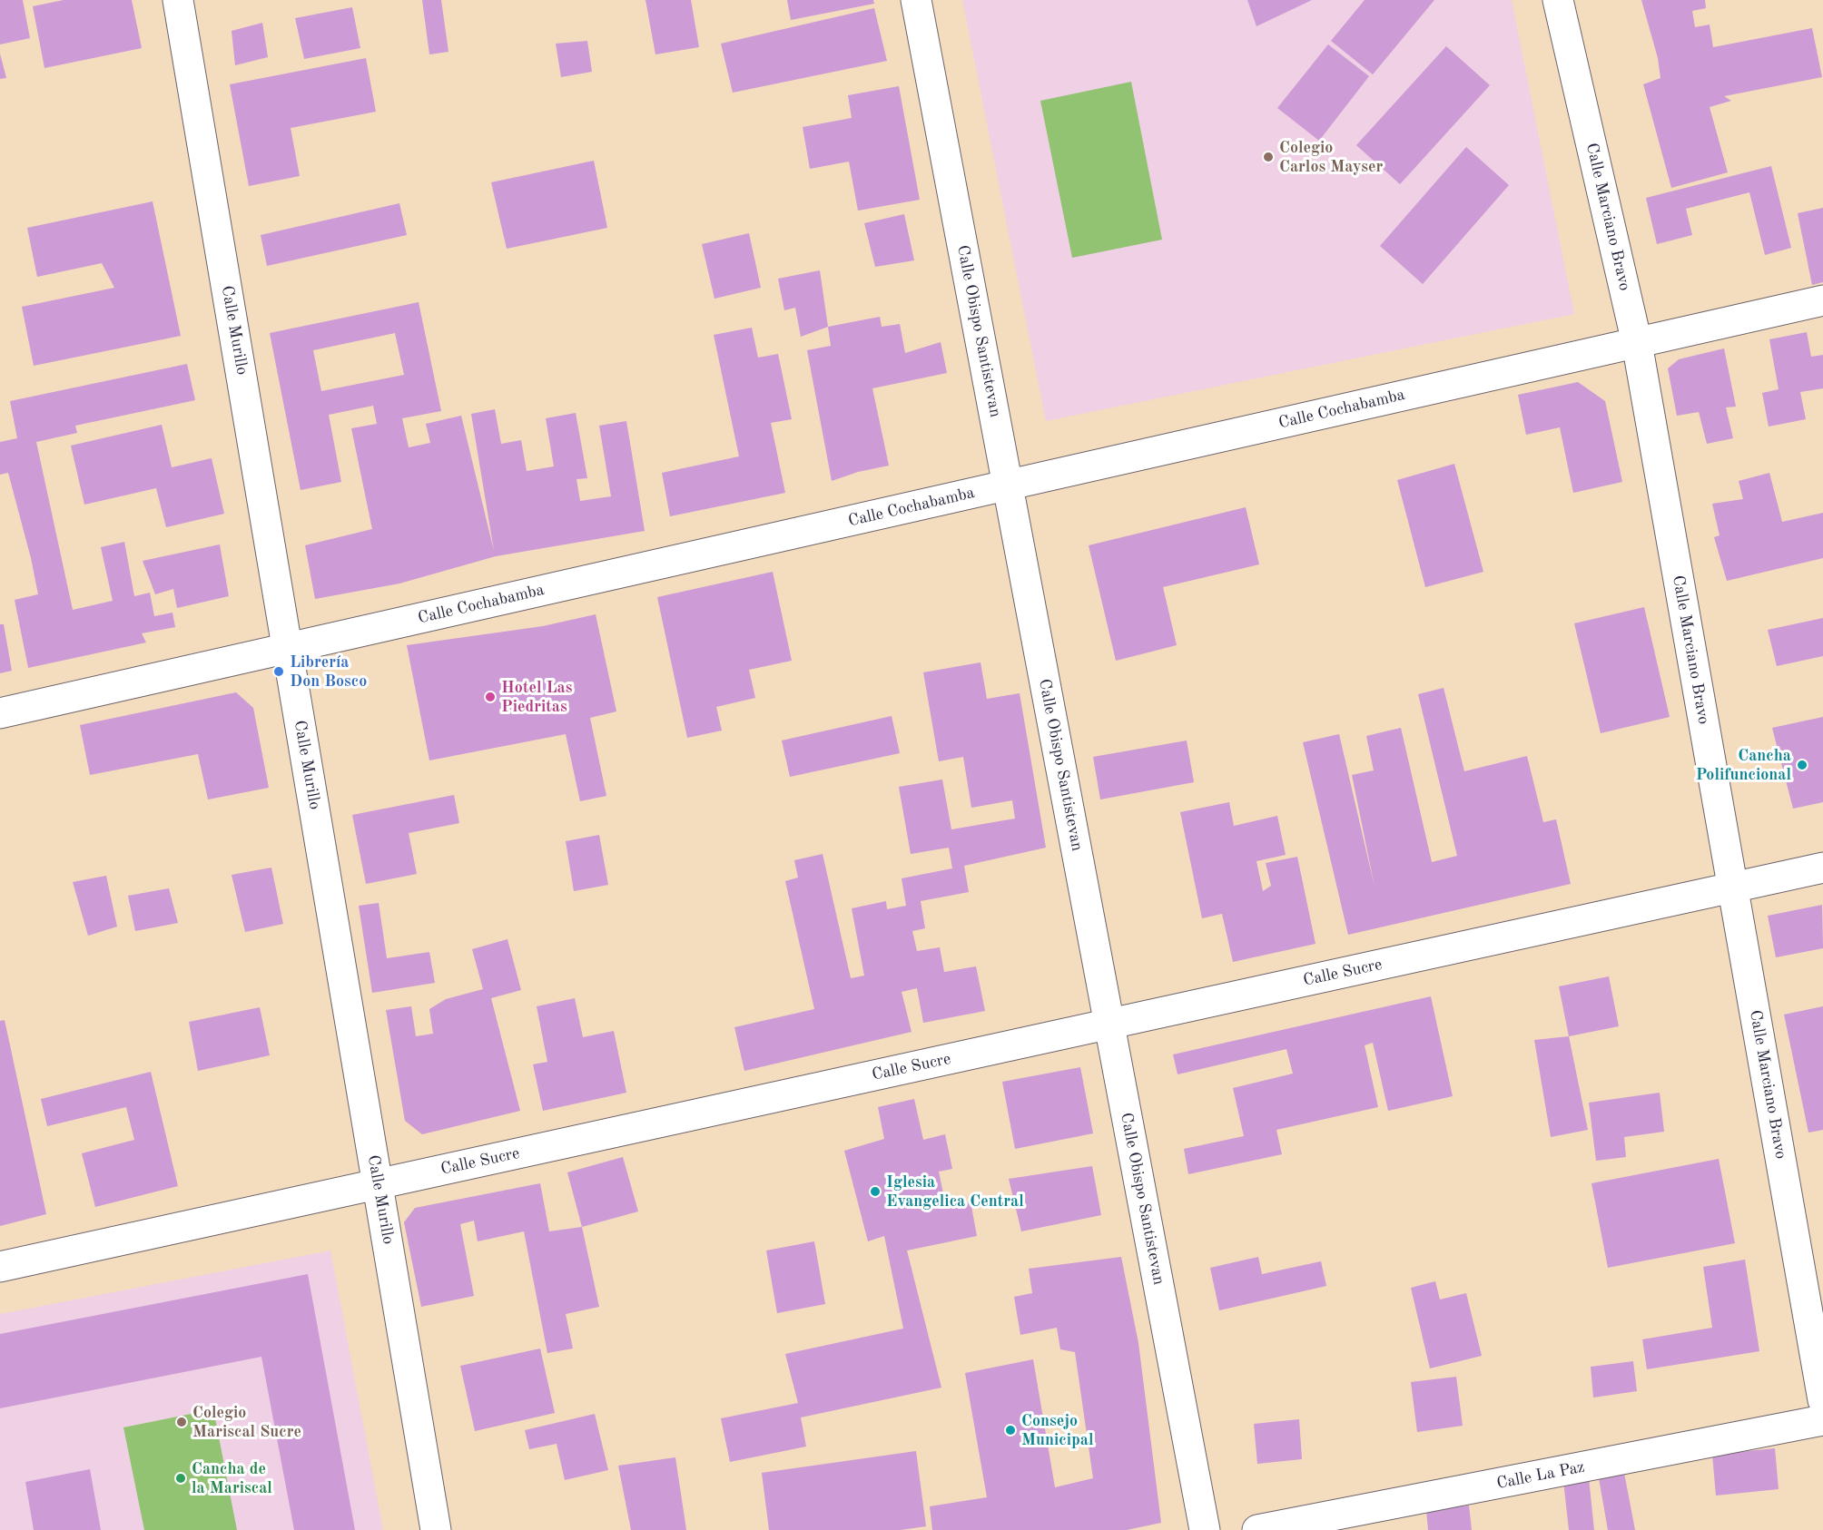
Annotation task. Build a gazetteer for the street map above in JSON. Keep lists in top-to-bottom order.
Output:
{
  "streets": {
    "street": [
      "Calle Marciano Bravo",
      "Calle Murillo",
      "Calle Obispo Santistevan",
      "Calle Cochabamba",
      "Calle Sucre",
      "Calle La Paz"
    ]
  },
  "crossings": [
    ["Calle Marciano Bravo", "Calle Cochabamba"],
    ["Calle Marciano Bravo", "Calle Sucre"],
    ["Calle Murillo", "Calle Cochabamba"],
    ["Calle Murillo", "Calle Sucre"],
    ["Calle Obispo Santistevan", "Calle Cochabamba"],
    ["Calle Obispo Santistevan", "Calle Sucre"]
  ],
  "places": [
    "Colegio Carlos Mayser",
    "Librería Don Bosco",
    "Hotel Las Piedritas",
    "Cancha Polifuncional",
    "Iglesia Evangelica Central",
    "Colegio Mariscal Sucre",
    "Consejo Municipal",
    "Cancha de la Mariscal"
  ]
}
